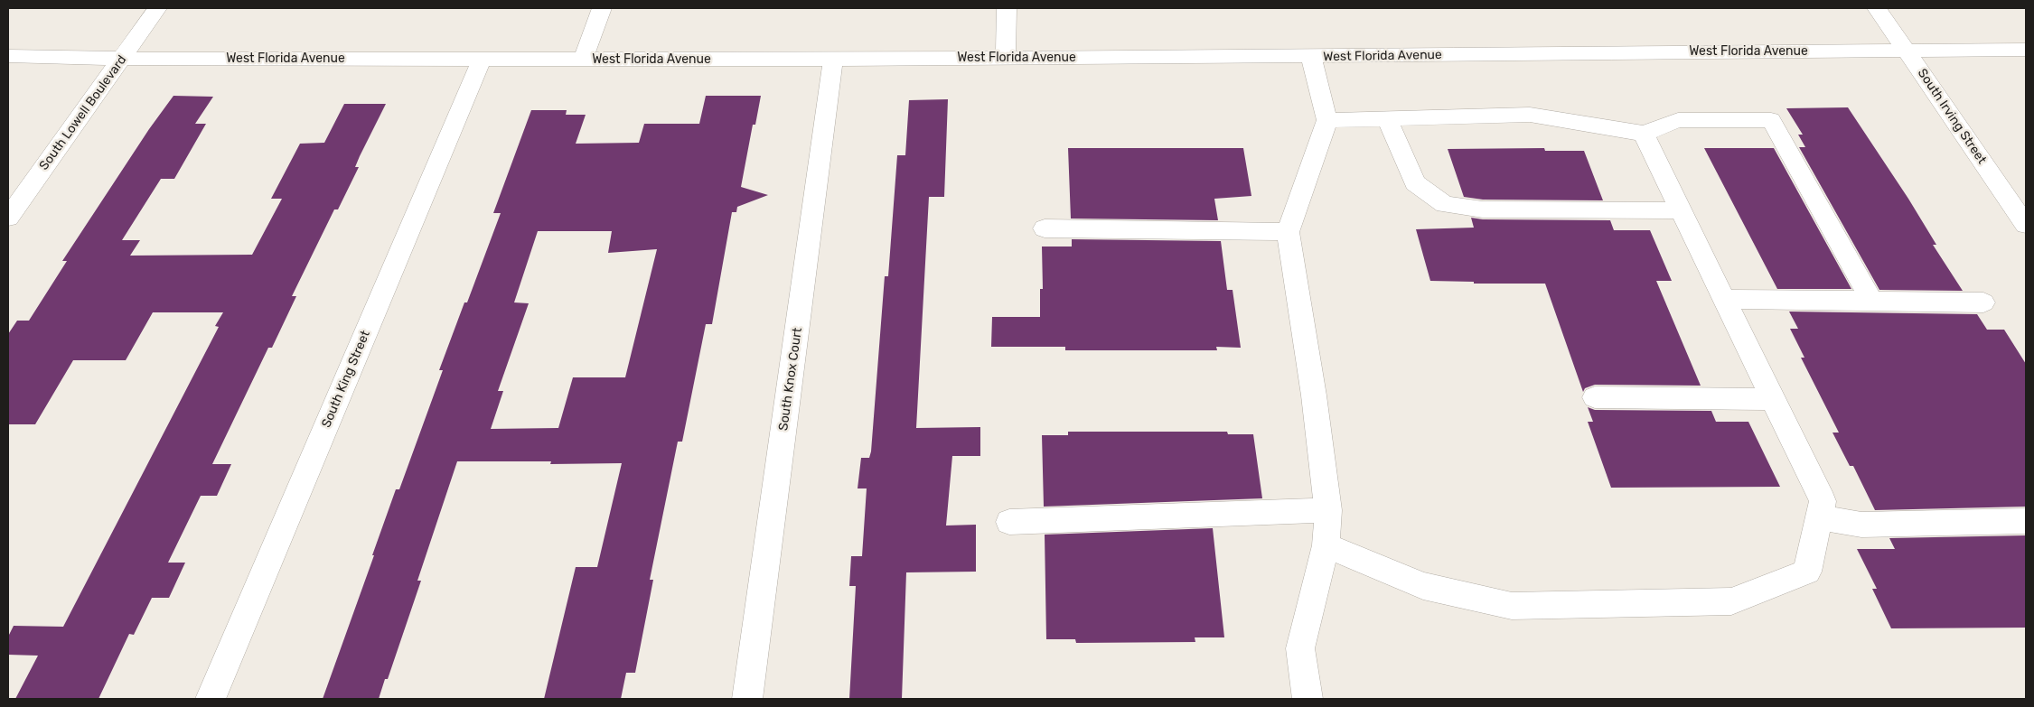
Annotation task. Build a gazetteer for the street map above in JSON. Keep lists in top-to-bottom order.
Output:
{
  "streets": {
    "street": [
      "West Florida Avenue",
      "South Lowell Boulevard",
      "South Irving Street",
      "South King Street",
      "South Knox Court"
    ]
  },
  "crossings": [
    ["West Florida Avenue", "South Lowell Boulevard"],
    ["West Florida Avenue", "South Irving Street"],
    ["West Florida Avenue", "South King Street"],
    ["West Florida Avenue", "South Knox Court"]
  ]
}
